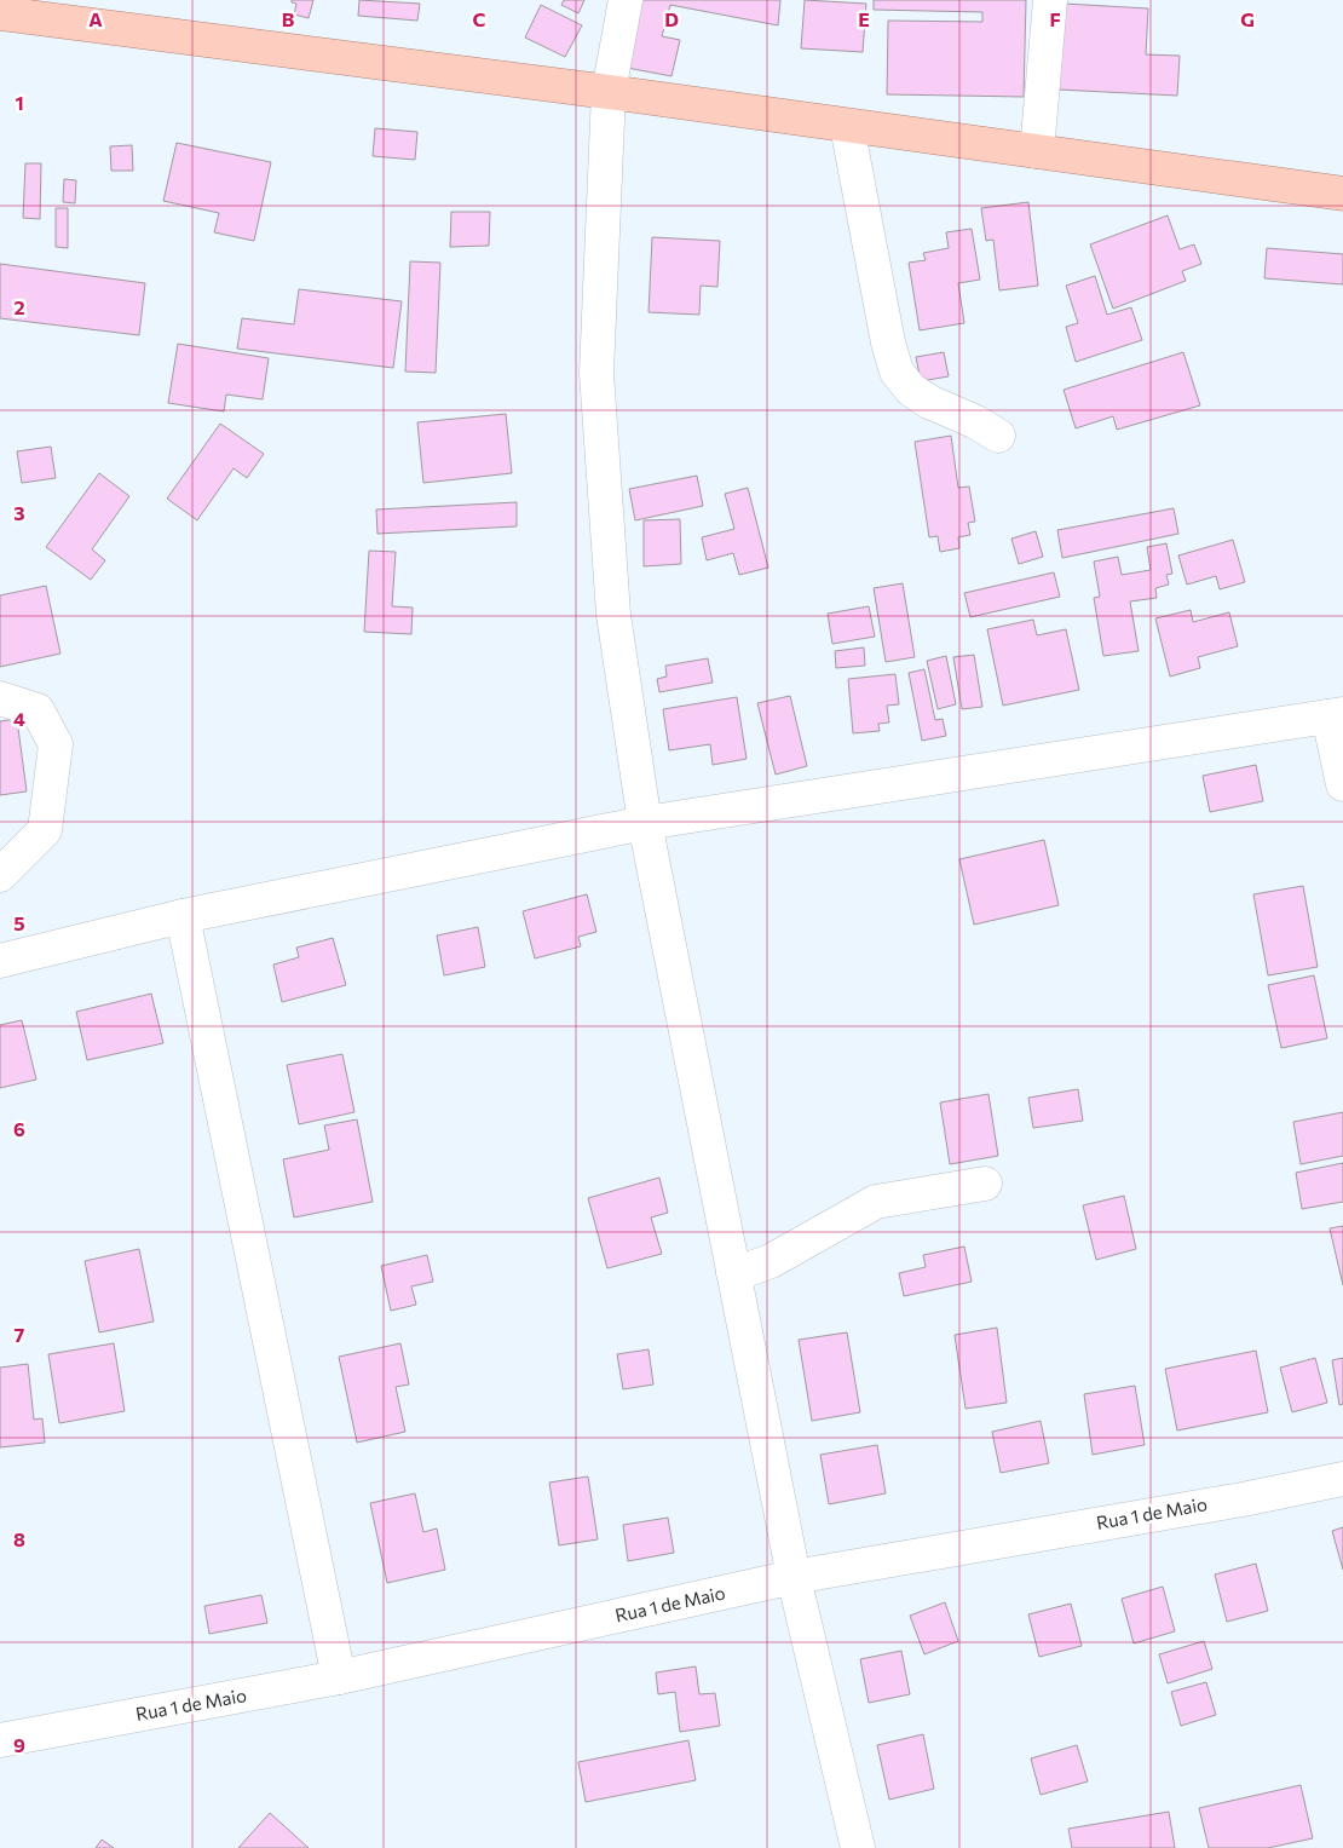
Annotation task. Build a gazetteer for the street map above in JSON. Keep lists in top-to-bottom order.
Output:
{
  "streets": {
    "street": ["Rua 1 de Maio"]
  },
  "grid": {
    "columns": [
      "A",
      "B",
      "C",
      "D",
      "E",
      "F",
      "G"
    ],
    "rows": [
      "1",
      "2",
      "3",
      "4",
      "5",
      "6",
      "7",
      "8",
      "9"
    ]
  }
}
